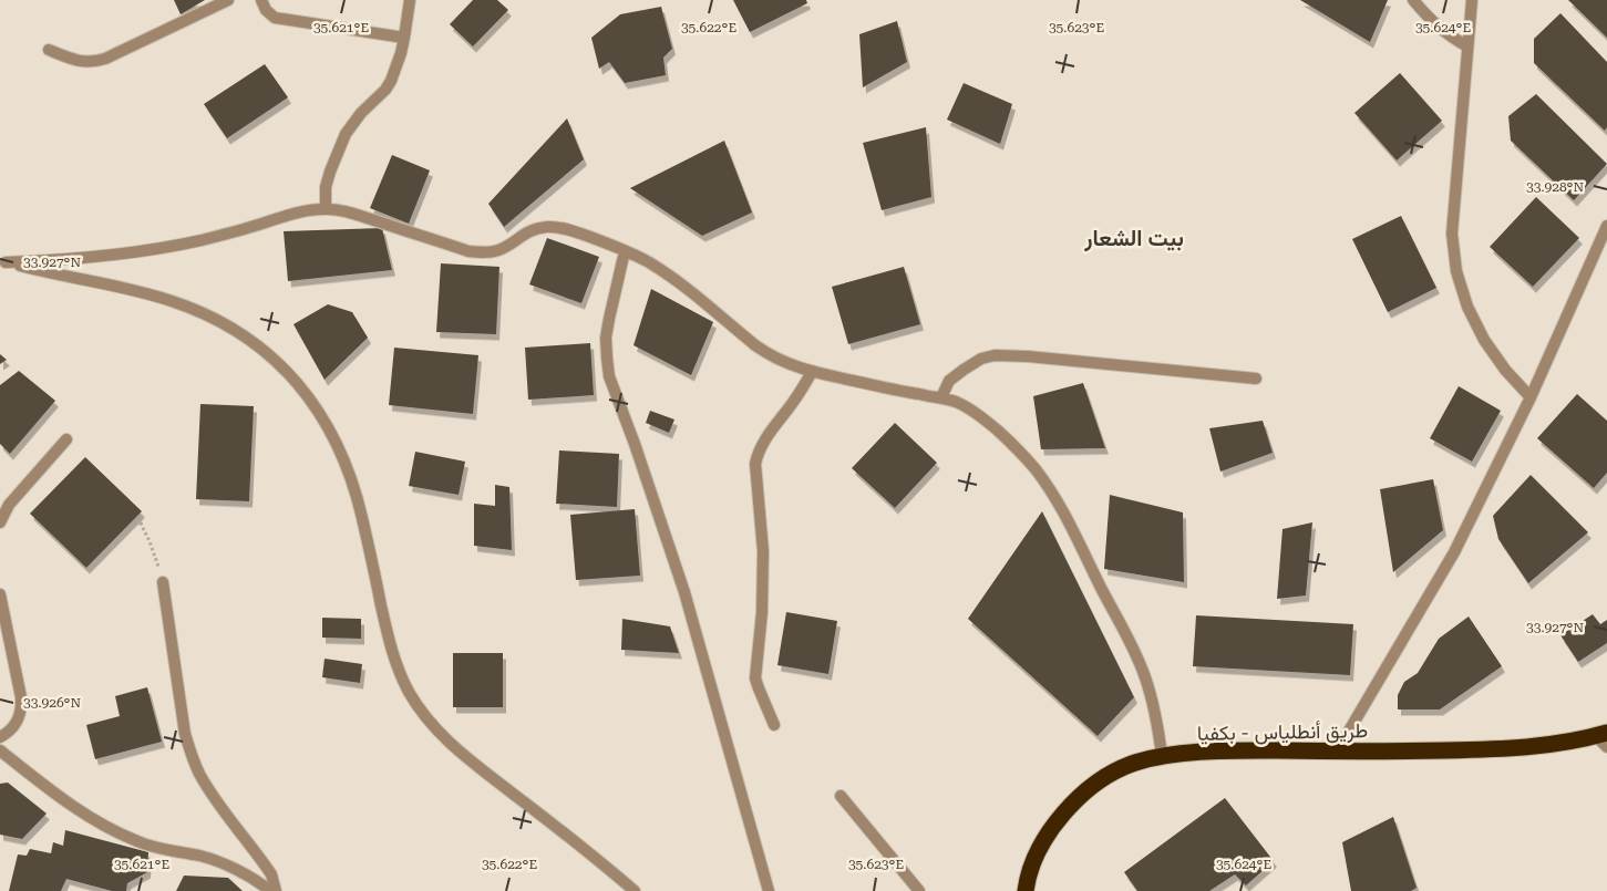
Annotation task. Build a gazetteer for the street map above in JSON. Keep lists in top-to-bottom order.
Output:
{
  "streets": {
    "highway": ["طريق أنطلياس - بكفيا"]
  },
  "districts": ["بيت الشعار"],
  "coordinates": [
    "35.621°E",
    "35.622°E",
    "35.623°E",
    "35.624°E",
    "33.928°N",
    "33.927°N",
    "33.926°N"
  ]
}
